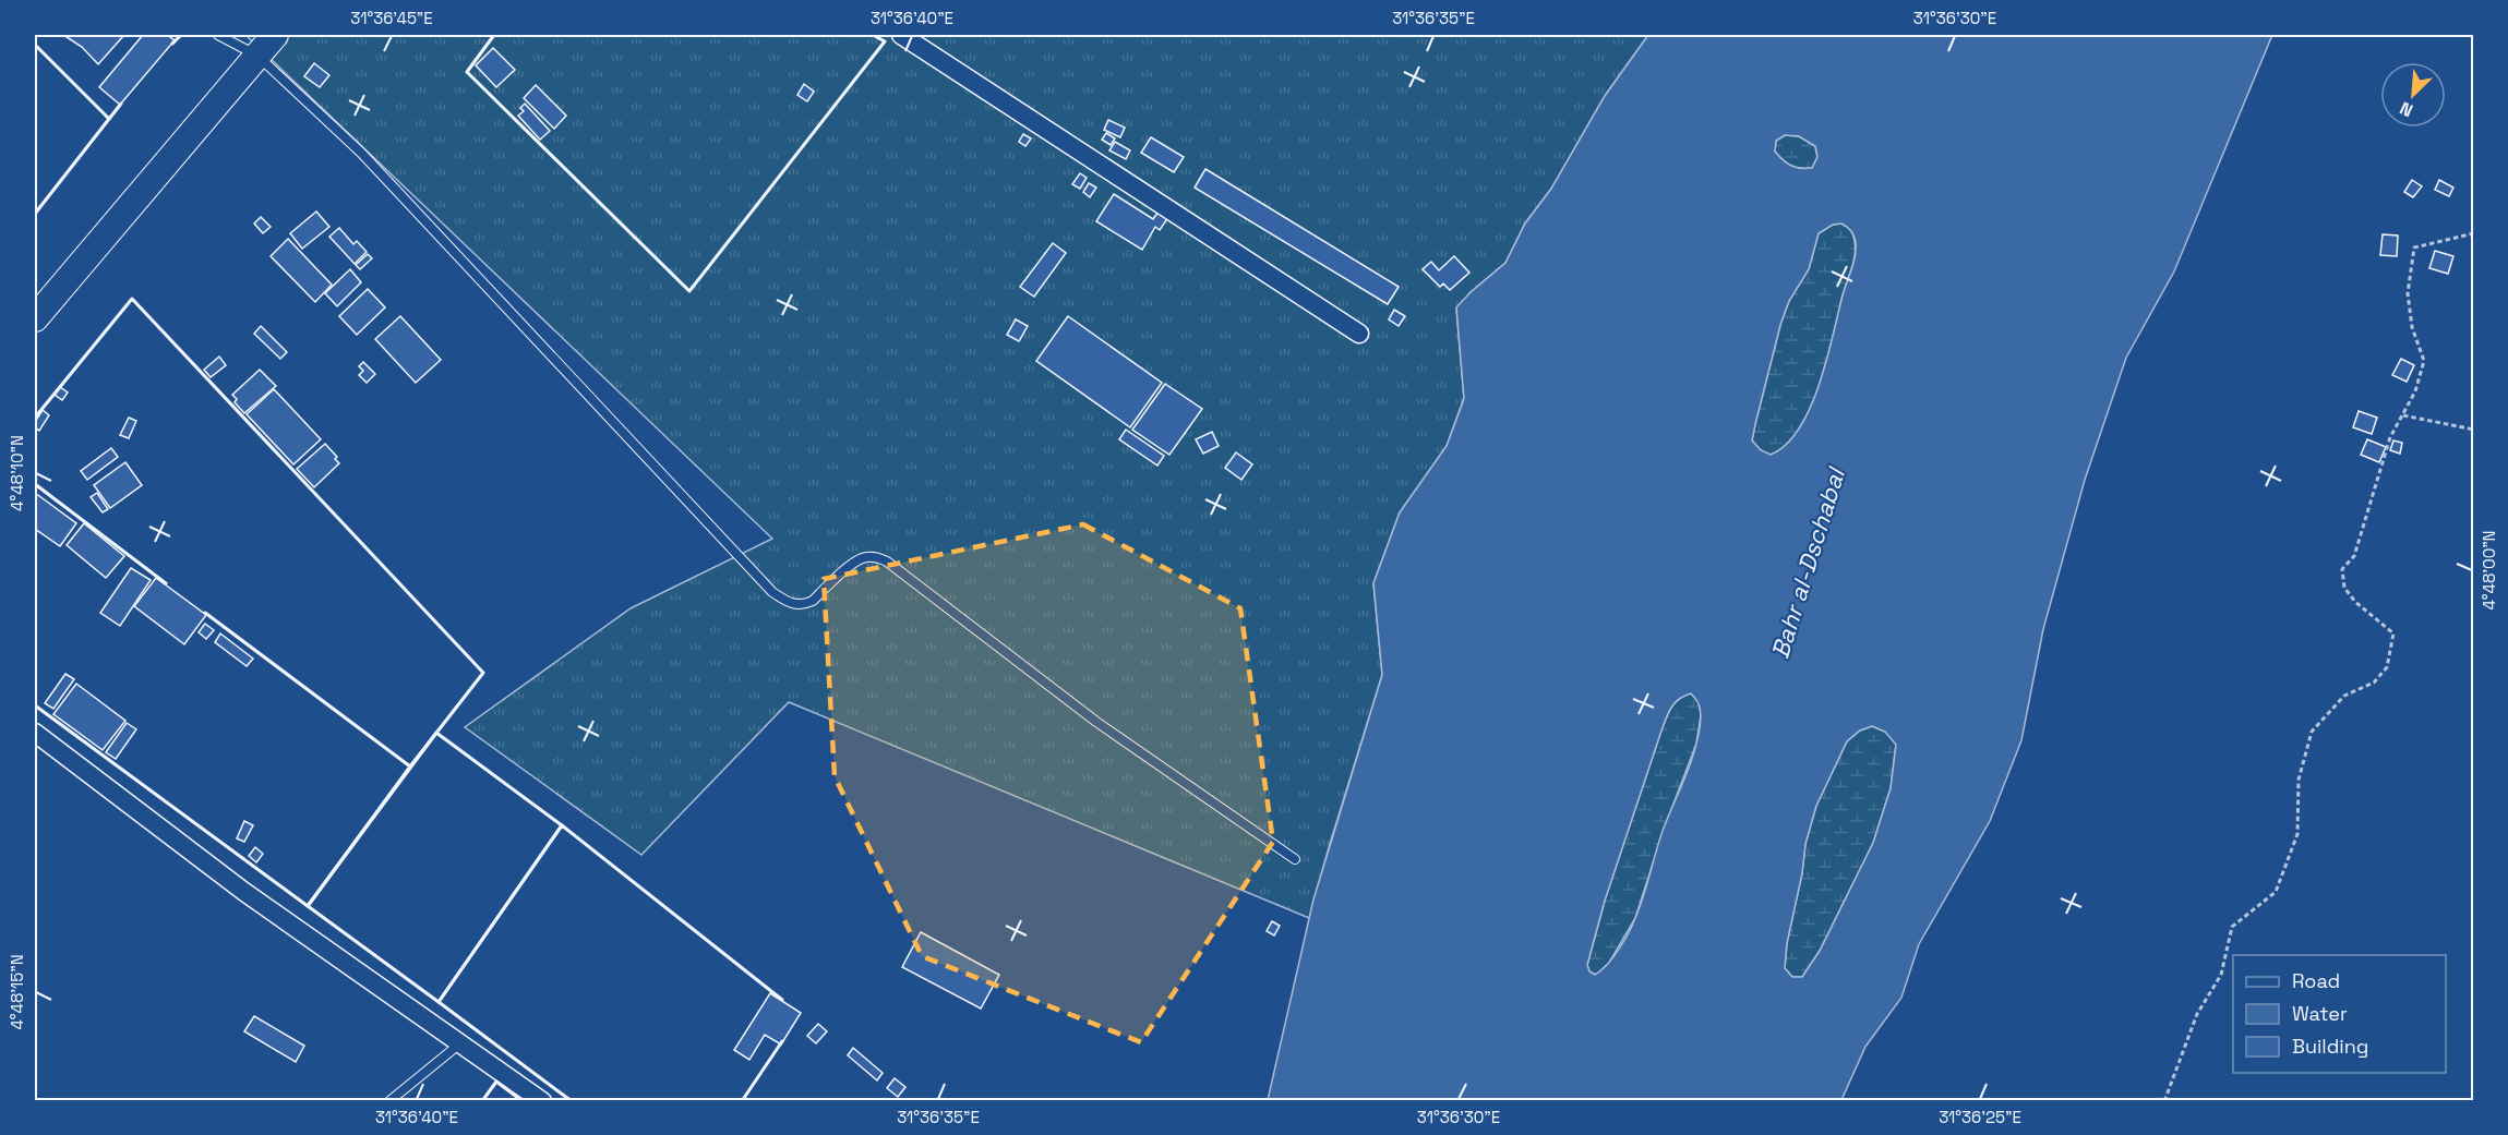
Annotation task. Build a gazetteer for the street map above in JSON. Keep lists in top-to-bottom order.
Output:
{
  "water": ["Bahr al-Dschabal"],
  "legend": ["Road", "Water", "Building"],
  "north": "bottom left",
  "coordinates": [
    "31°36'45\"E",
    "31°36'40\"E",
    "31°36'35\"E",
    "31°36'30\"E",
    "4°48'10\"N",
    "4°48'00\"N",
    "4°48'15\"N",
    "31°36'25\"E"
  ]
}
